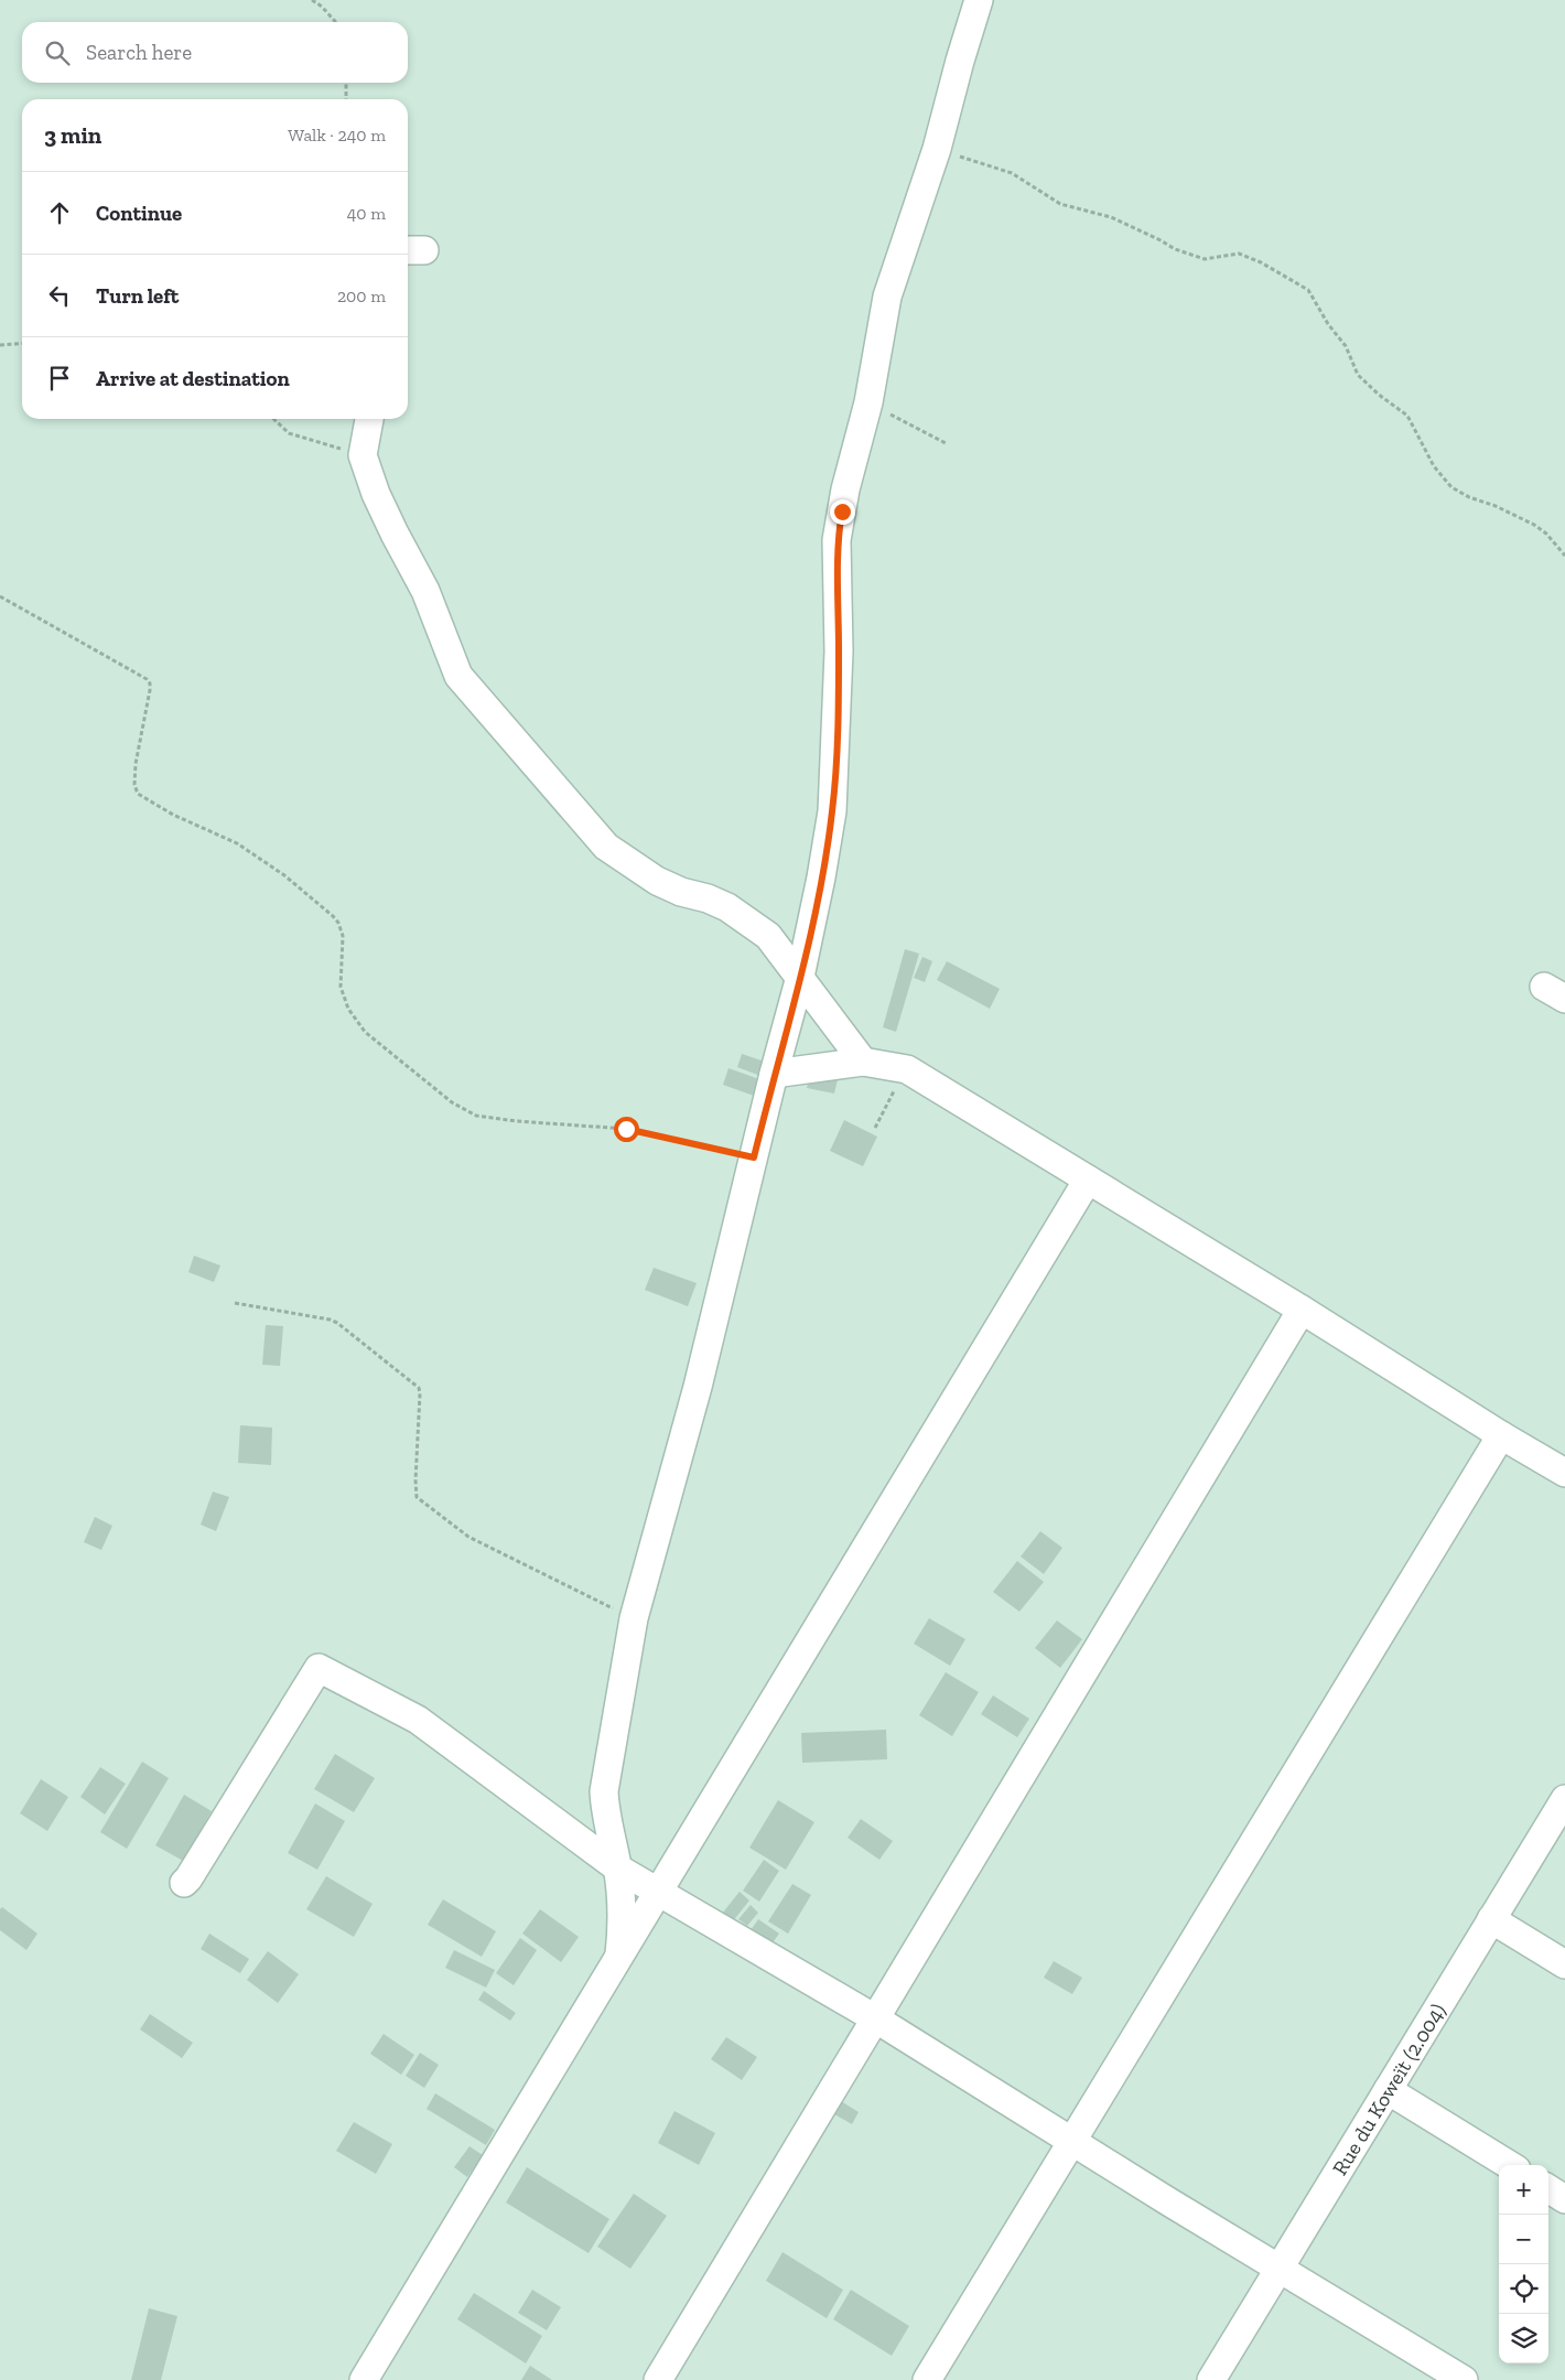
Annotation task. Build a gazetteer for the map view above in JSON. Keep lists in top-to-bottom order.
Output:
{
  "streets": {
    "street": ["Rue du Koweït (2.004)"]
  },
  "page": {
    "search": "Search here",
    "heading": ["3 min", "Walk · 240 m"],
    "list": [
      ["Continue", "40 m"],
      ["Turn left", "200 m"],
      "Arrive at destination"
    ],
    "map_buttons": ["+", "−"]
  }
}
